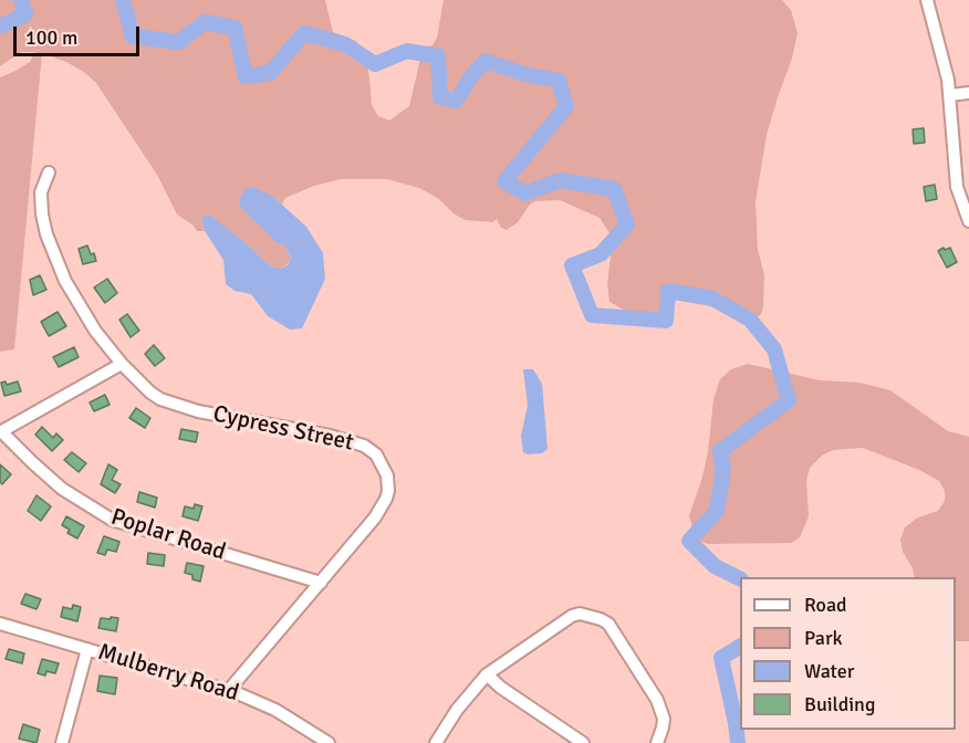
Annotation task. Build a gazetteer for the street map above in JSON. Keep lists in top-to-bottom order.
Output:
{
  "streets": {
    "street": ["Cypress Street", "Poplar Road", "Mulberry Road"]
  },
  "crossings": [
    ["Cypress Street", "Poplar Road"],
    ["Cypress Street", "Mulberry Road"]
  ],
  "legend": [
    "Road",
    "Park",
    "Water",
    "Building"
  ],
  "scale_bar": "100 m"
}
